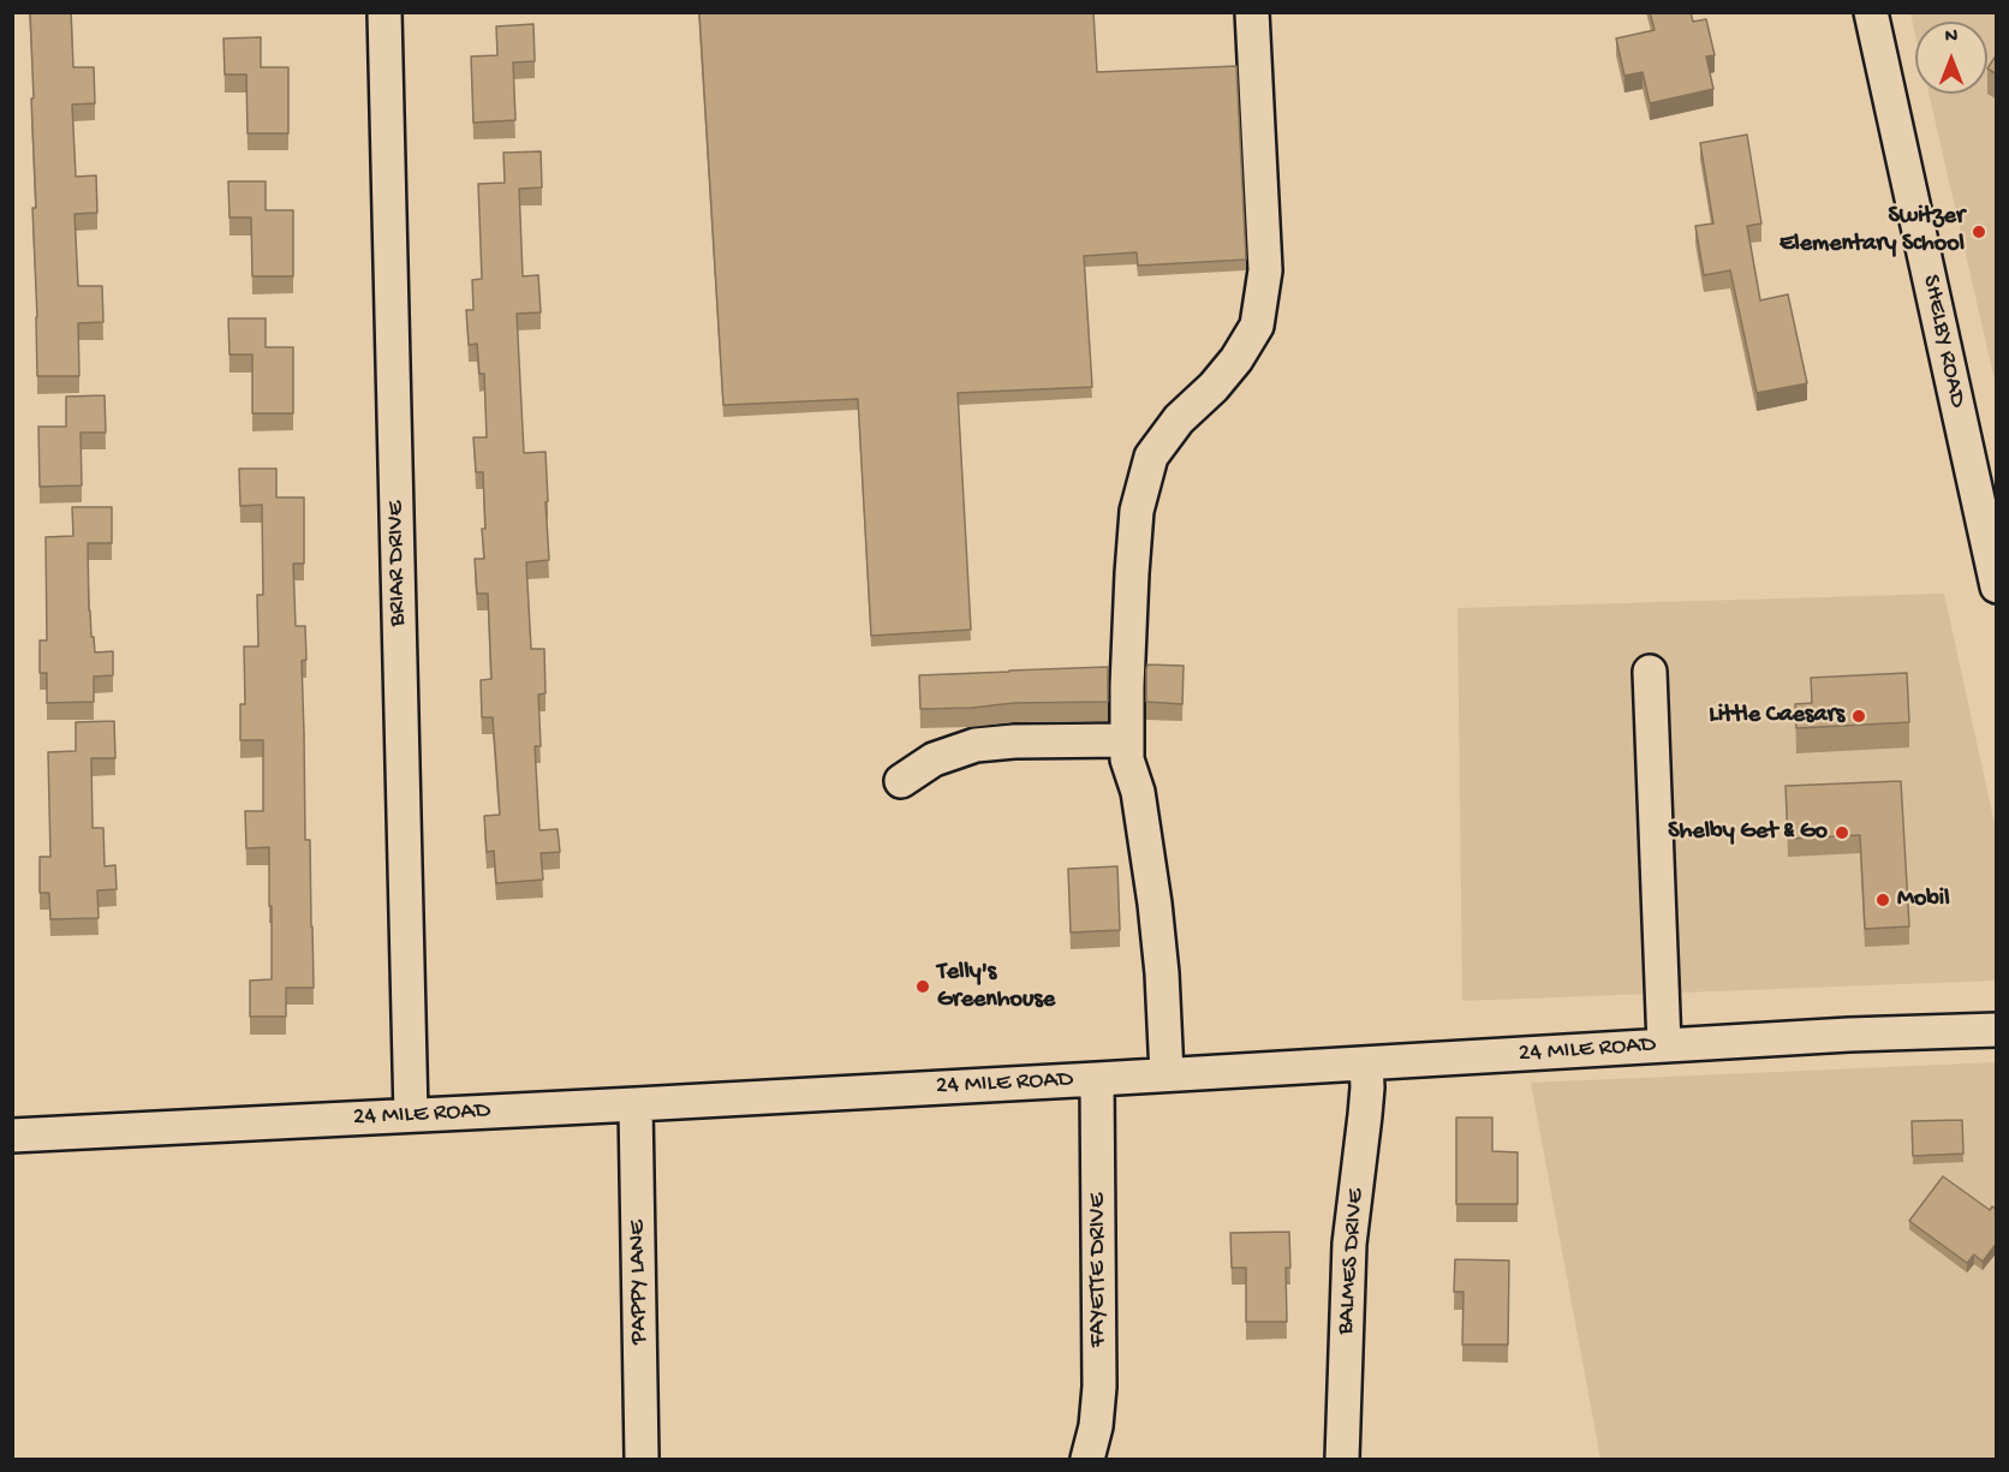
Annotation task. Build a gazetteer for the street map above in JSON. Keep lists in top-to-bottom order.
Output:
{
  "streets": {
    "street": [
      "SHELBY ROAD",
      "BRIAR DRIVE",
      "24 MILE ROAD",
      "BALMES DRIVE",
      "FAYETTE DRIVE",
      "PAPPY LANE"
    ]
  },
  "crossings": [
    ["BRIAR DRIVE", "24 MILE ROAD"],
    ["24 MILE ROAD", "BALMES DRIVE"],
    ["24 MILE ROAD", "FAYETTE DRIVE"],
    ["24 MILE ROAD", "PAPPY LANE"]
  ],
  "places": [
    "Switzer Elementary School",
    "Little Caesars",
    "Shelby Get & Go",
    "Mobil",
    "Telly's Greenhouse"
  ],
  "north": "top"
}
